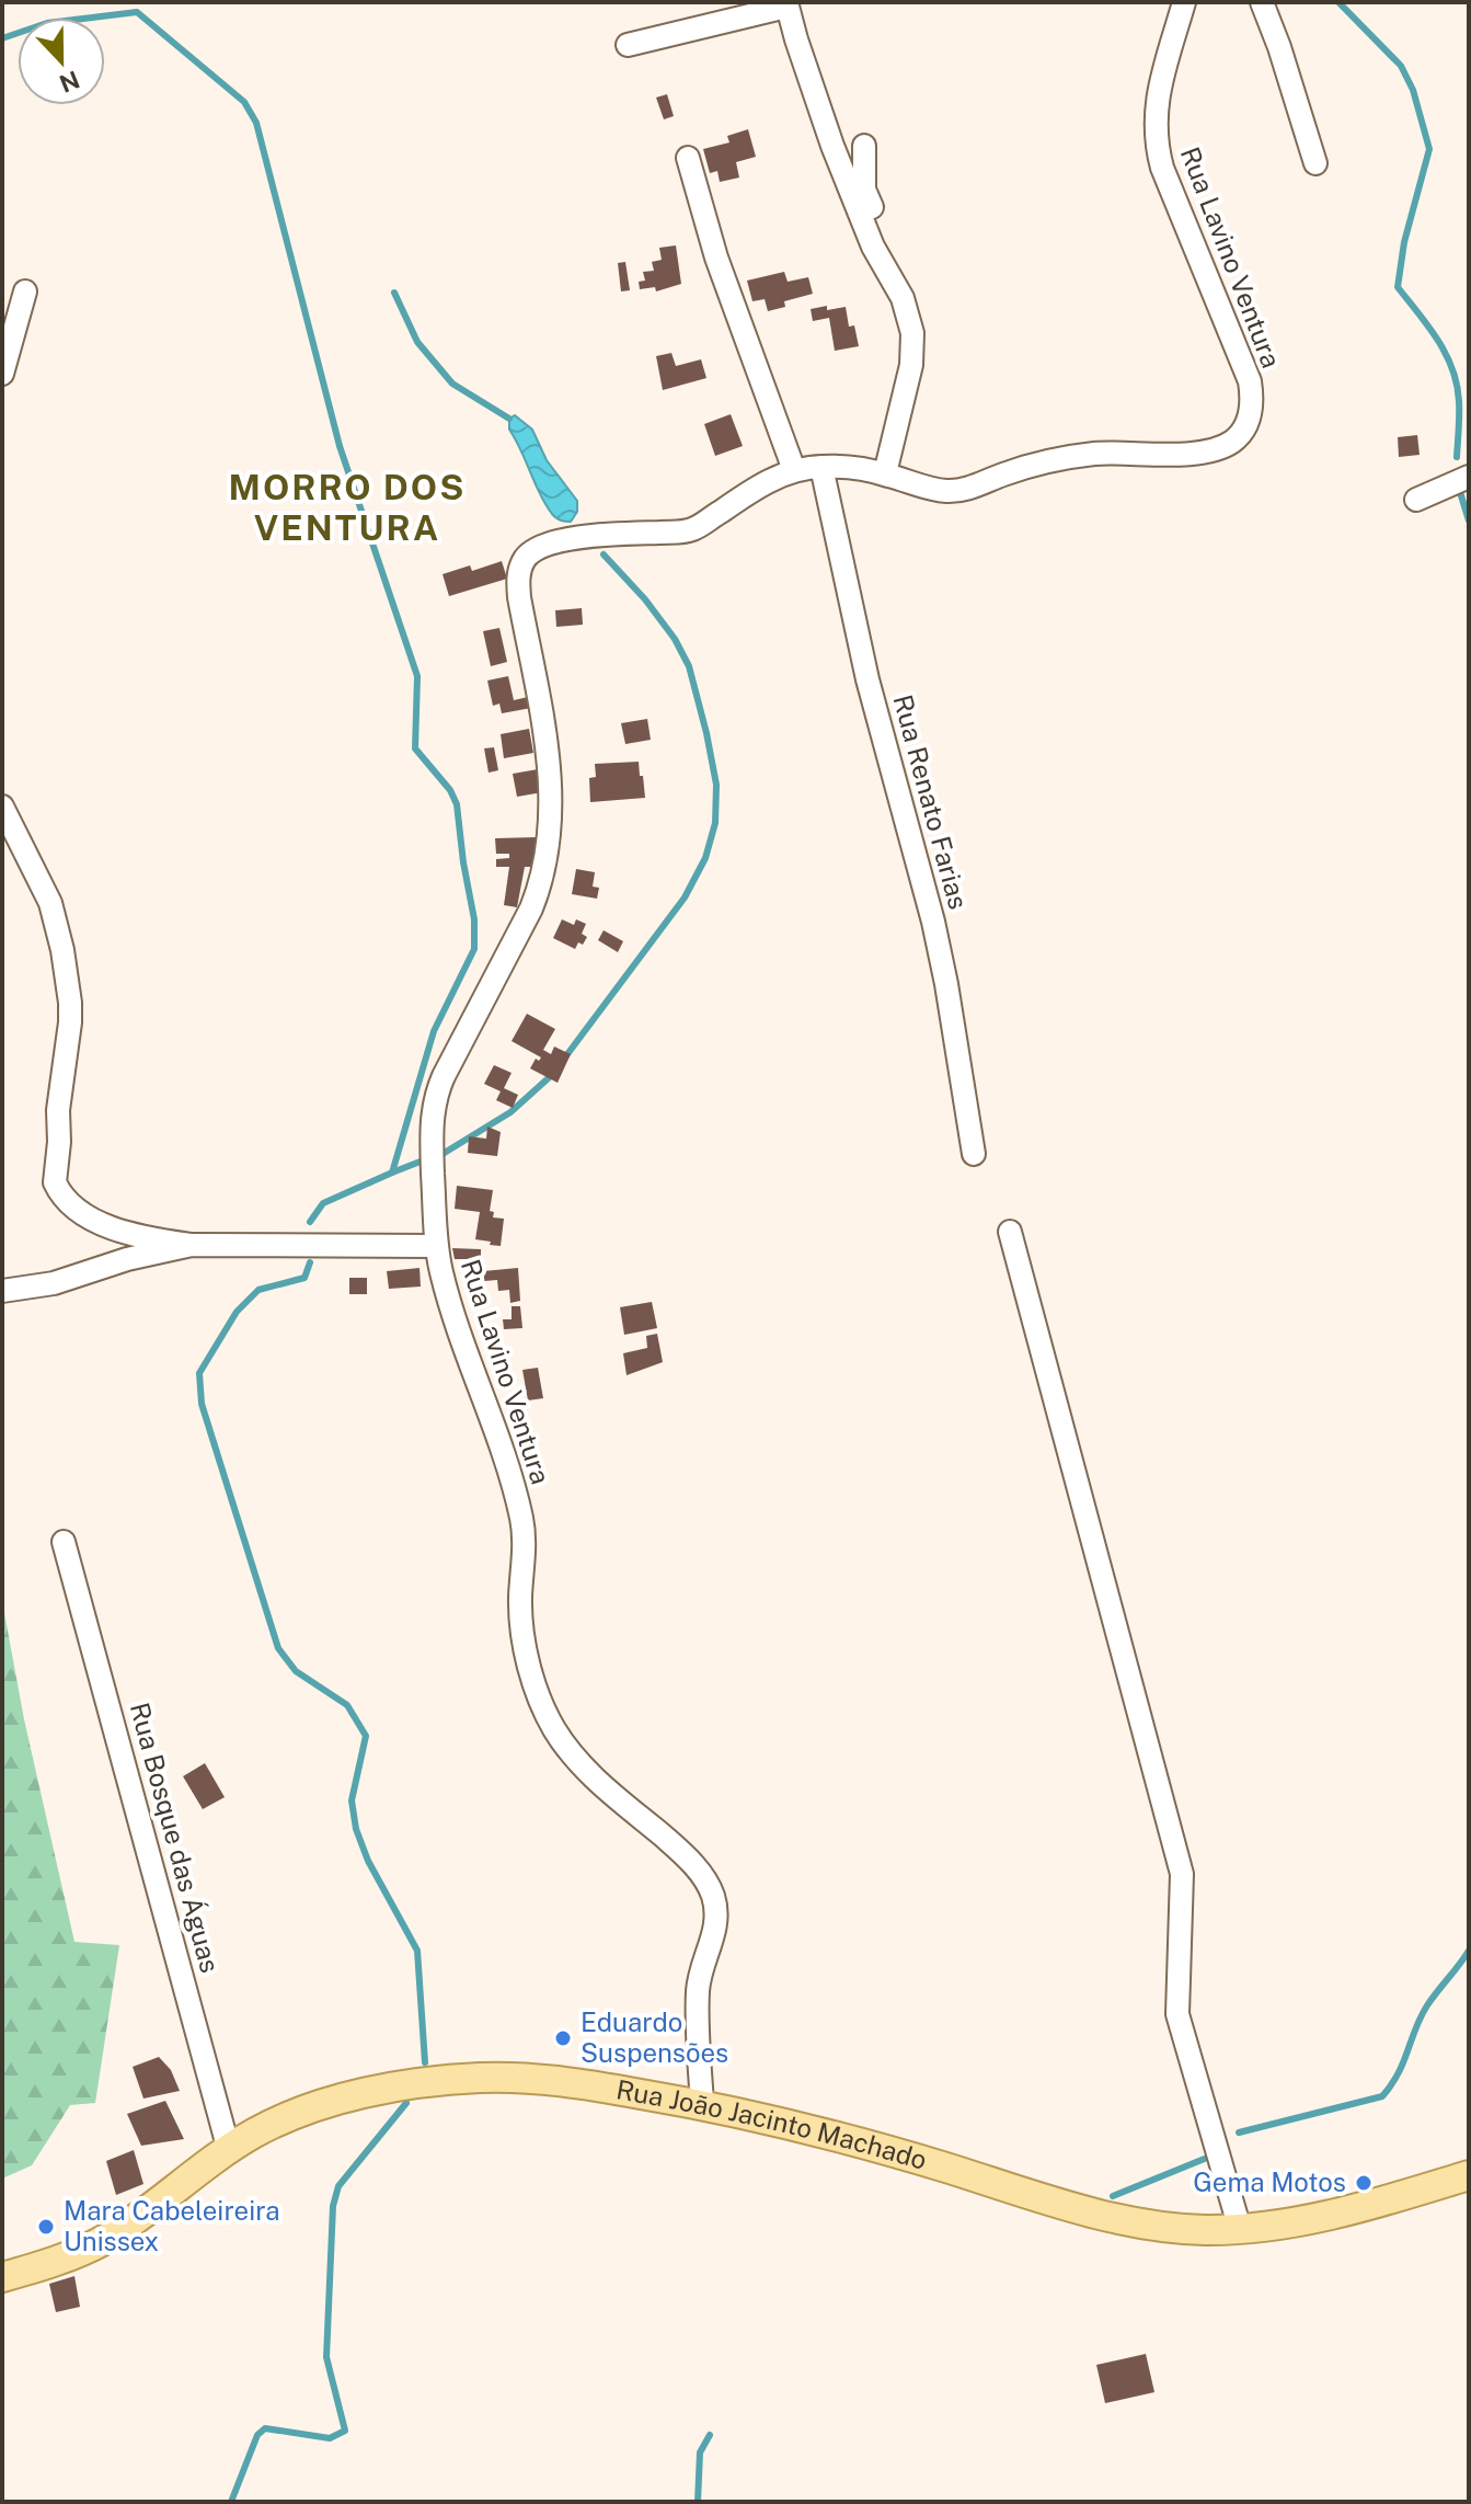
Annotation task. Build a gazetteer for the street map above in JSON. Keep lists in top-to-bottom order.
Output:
{
  "streets": {
    "main road": ["Rua João Jacinto Machado"],
    "street": ["Rua Lavino Ventura", "Rua Renato Farias", "Rua Bosque das Águas"]
  },
  "crossings": [
    ["Rua Lavino Ventura", "Rua Renato Farias"],
    ["Rua Lavino Ventura", "Rua João Jacinto Machado"],
    ["Rua Bosque das Águas", "Rua João Jacinto Machado"]
  ],
  "districts": ["MORRO DOS VENTURA"],
  "places": ["Eduardo Suspensões", "Gema Motos", "Mara Cabeleireira Unissex"],
  "north": "bottom"
}
